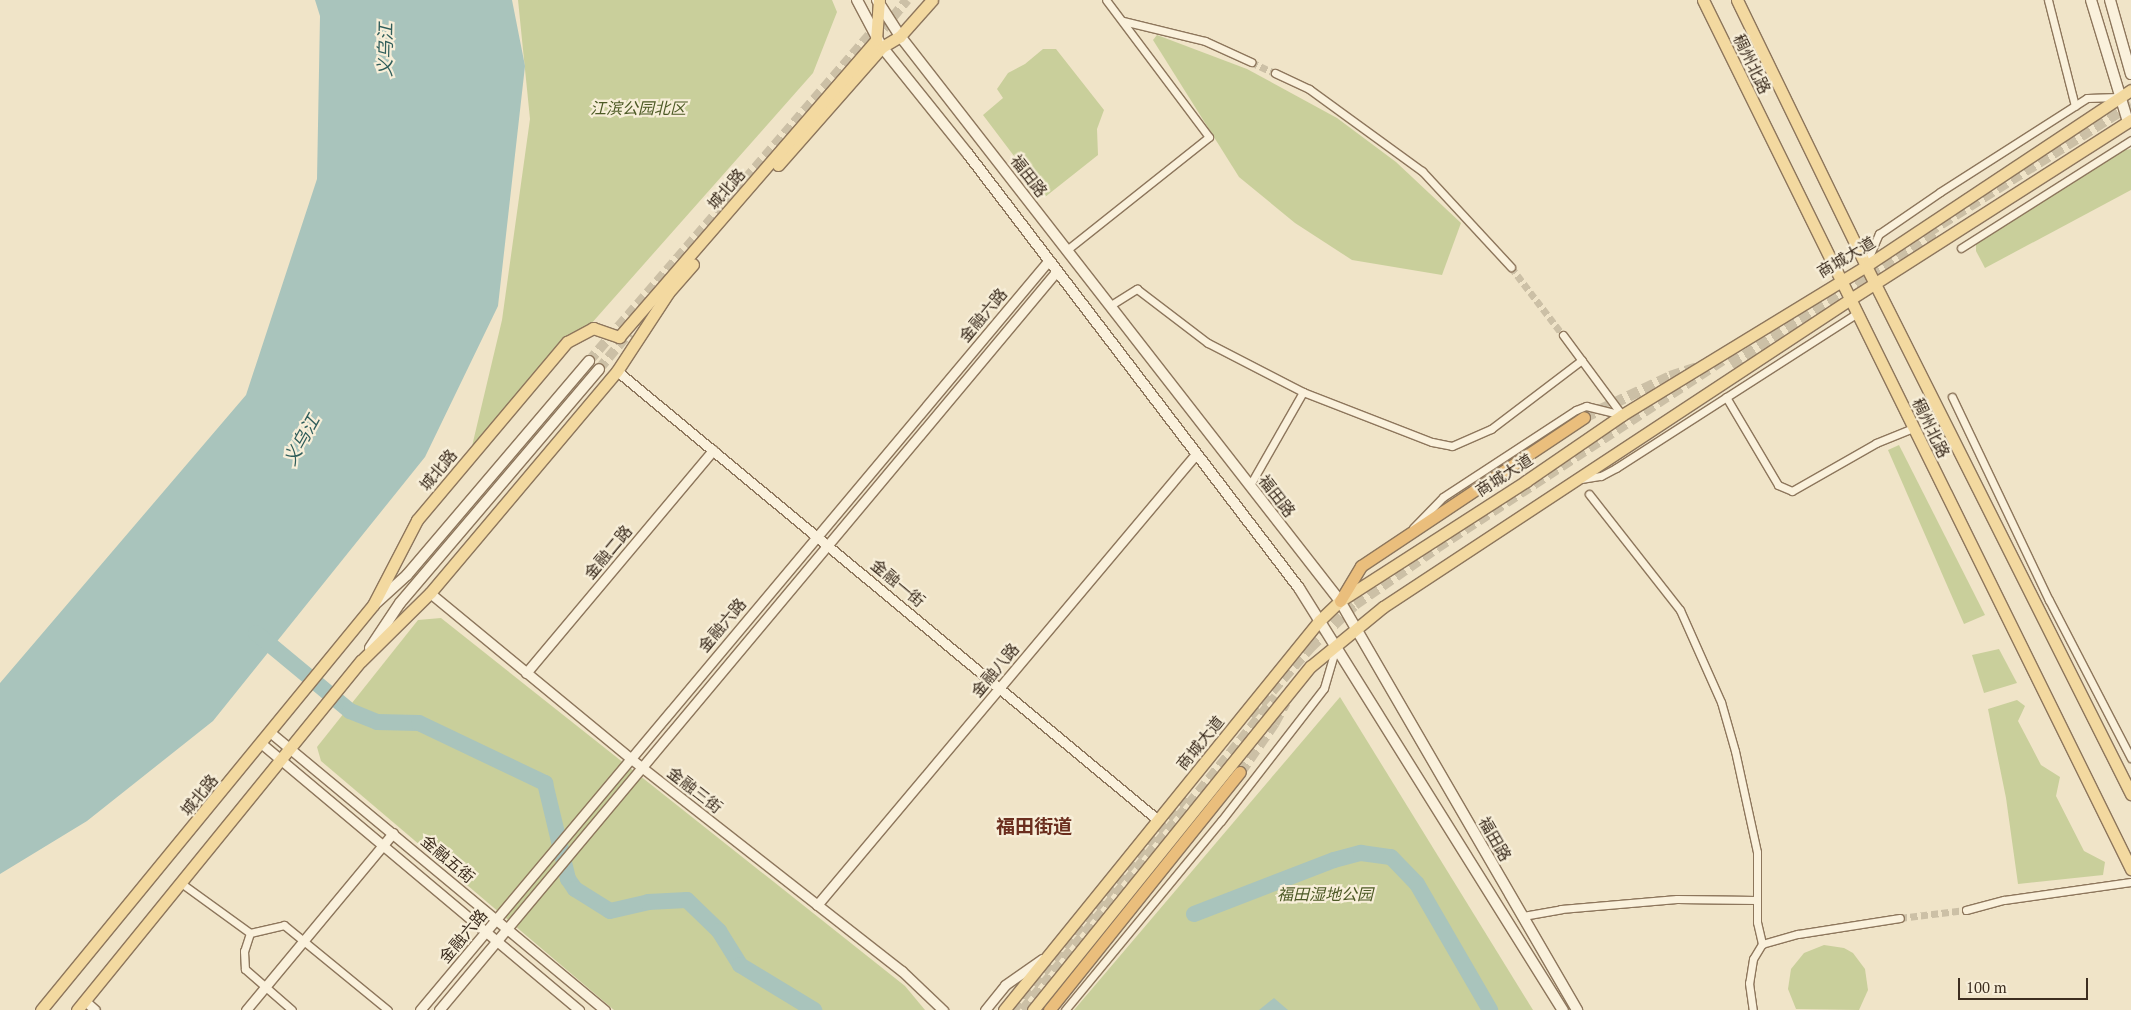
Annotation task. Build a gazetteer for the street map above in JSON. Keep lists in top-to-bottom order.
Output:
{
  "streets": {
    "main road": [
      "稠州北路",
      "福田路",
      "城北路",
      "商城大道"
    ],
    "street": [
      "金融六路",
      "金融二路",
      "金融一街",
      "金融八路",
      "金融三街",
      "金融五街"
    ]
  },
  "crossings": [
    ["稠州北路", "商城大道"],
    ["福田路", "城北路"],
    ["福田路", "商城大道"],
    ["福田路", "金融六路"],
    ["福田路", "金融八路"],
    ["城北路", "金融一街"],
    ["城北路", "金融三街"],
    ["城北路", "金融五街"],
    ["商城大道", "金融一街"],
    ["金融六路", "金融一街"],
    ["金融六路", "金融三街"],
    ["金融六路", "金融五街"],
    ["金融二路", "金融一街"],
    ["金融二路", "金融三街"],
    ["金融一街", "金融八路"],
    ["金融八路", "金融三街"]
  ],
  "districts": ["福田街道"],
  "water": ["义乌江"],
  "parks": ["江滨公园北区", "福田湿地公园"],
  "scale_bar": "100 m"
}
